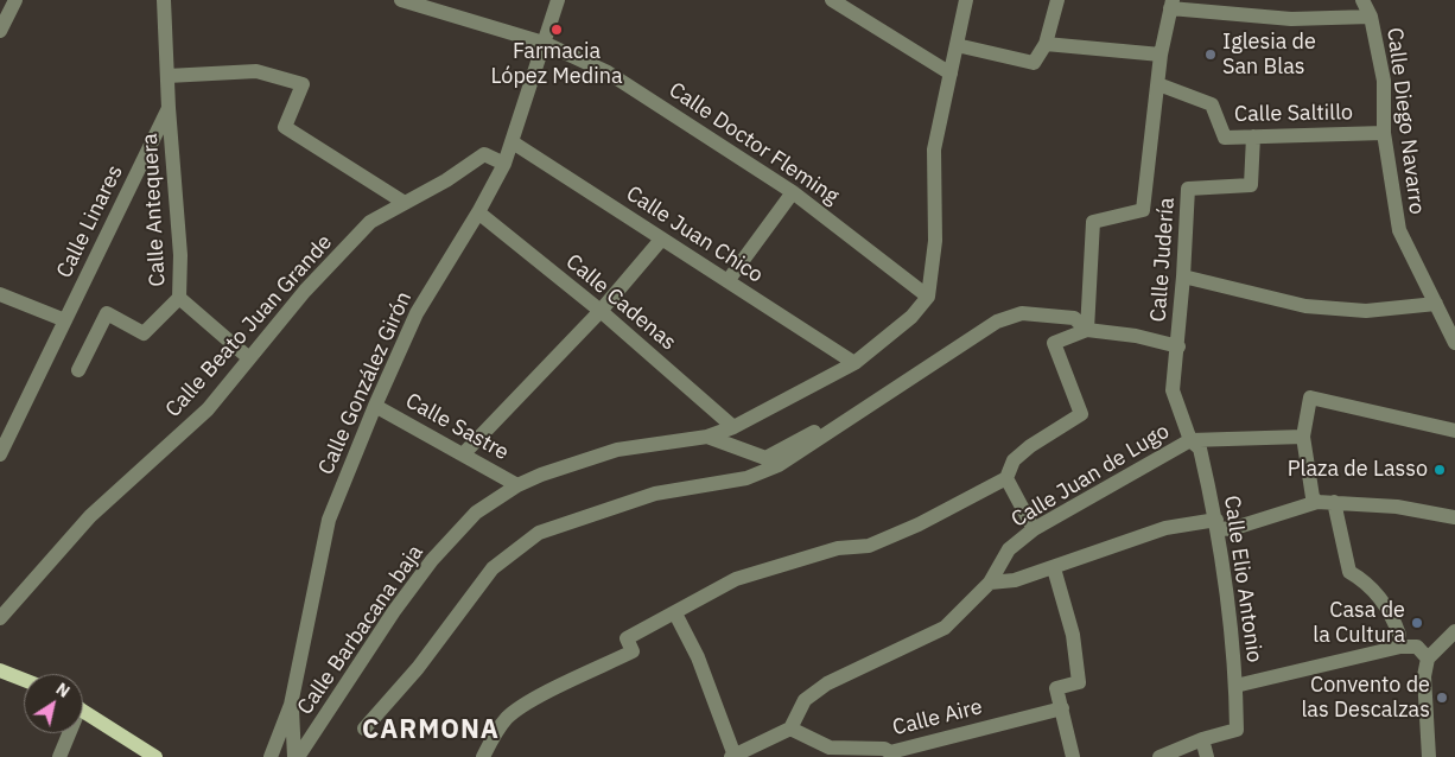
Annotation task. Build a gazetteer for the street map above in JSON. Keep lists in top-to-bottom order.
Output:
{
  "streets": {
    "street": [
      "Calle Saltillo",
      "Calle Diego Navarro",
      "Calle Doctor Fleming",
      "Calle Antequera",
      "Calle Linares",
      "Calle Juan Chico",
      "Calle Judería",
      "Calle Cadenas",
      "Calle Beato Juan Grande",
      "Calle González Girón",
      "Calle Sastre",
      "Calle Juan de Lugo",
      "Calle Elio Antonio",
      "Calle Barbacana baja",
      "Calle Aire"
    ]
  },
  "crossings": [
    ["Calle Saltillo", "Calle Diego Navarro"],
    ["Calle Saltillo", "Calle Judería"],
    ["Calle Doctor Fleming", "Calle González Girón"],
    ["Calle Doctor Fleming", "Calle Barbacana baja"],
    ["Calle Antequera", "Calle Linares"],
    ["Calle Juan Chico", "Calle González Girón"],
    ["Calle Juan Chico", "Calle Barbacana baja"],
    ["Calle Judería", "Calle Juan de Lugo"],
    ["Calle Judería", "Calle Elio Antonio"],
    ["Calle Cadenas", "Calle González Girón"],
    ["Calle Cadenas", "Calle Barbacana baja"],
    ["Calle Beato Juan Grande", "Calle González Girón"],
    ["Calle González Girón", "Calle Sastre"],
    ["Calle Sastre", "Calle Barbacana baja"],
    ["Calle Juan de Lugo", "Calle Elio Antonio"],
    ["Calle Juan de Lugo", "Calle Aire"]
  ],
  "districts": ["CARMONA"],
  "places": [
    "Farmacia López Medina",
    "Iglesia de San Blas",
    "Plaza de Lasso",
    "Casa de la Cultura",
    "Convento de las Descalzas"
  ],
  "north": "top right"
}
